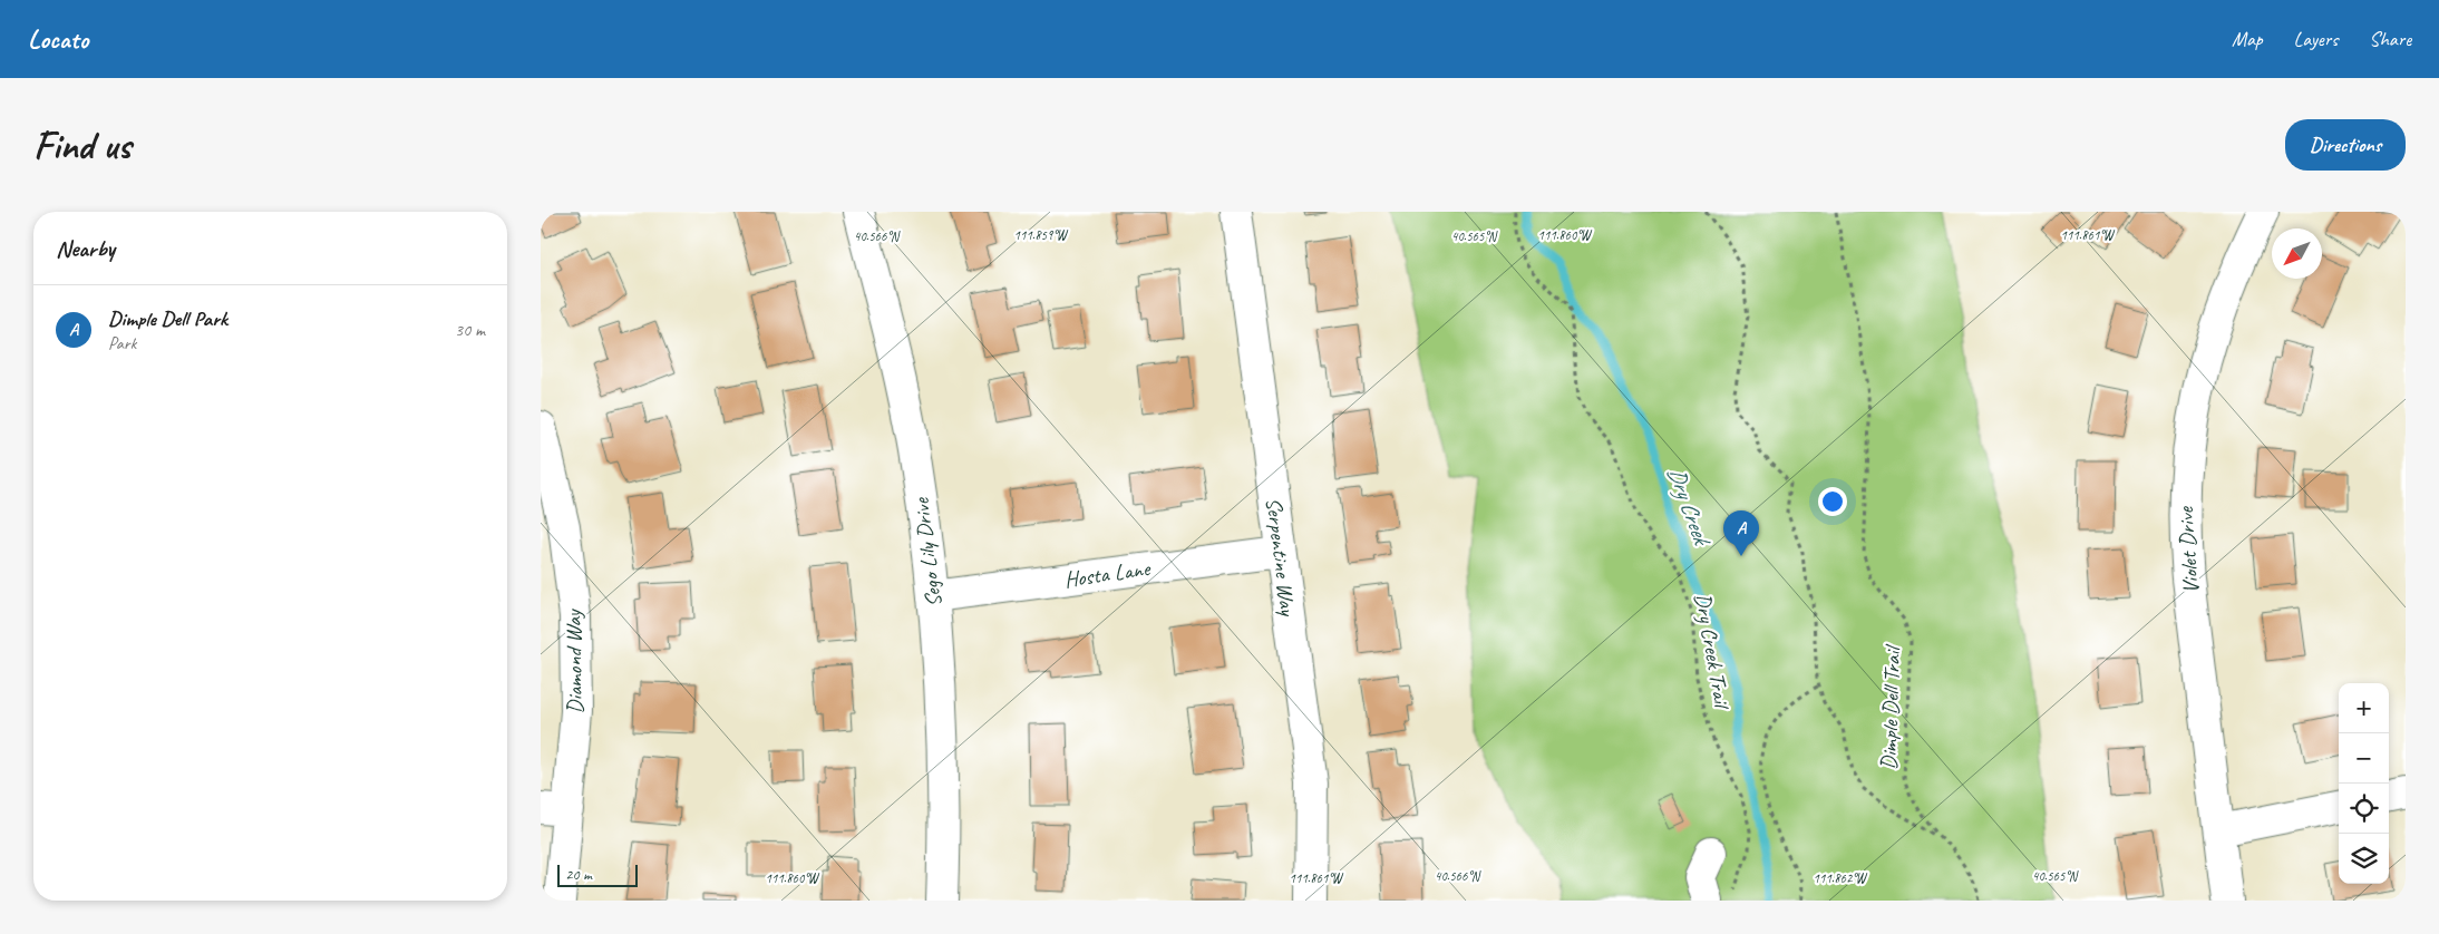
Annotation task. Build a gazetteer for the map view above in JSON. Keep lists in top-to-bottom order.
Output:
{
  "streets": {
    "street": [
      "Violet Drive",
      "Sego Lily Drive",
      "Serpentine Way",
      "Hosta Lane",
      "Diamond Way"
    ],
    "path": ["Dry Creek Trail", "Dimple Dell Trail"]
  },
  "crossings": [
    ["Sego Lily Drive", "Hosta Lane"],
    ["Serpentine Way", "Hosta Lane"]
  ],
  "water": ["Dry Creek"],
  "scale_bar": "20 m",
  "north": "bottom left",
  "page": {
    "header": "Locato",
    "nav": ["Map", "Layers", "Share"],
    "buttons": "Directions",
    "title": "Find us",
    "heading": "Nearby",
    "list": [
      {
        "mark": "A",
        "name": "Dimple Dell Park",
        "note": "Park",
        "value": "30 m"
      }
    ],
    "pins": "A",
    "map_buttons": ["+", "−"],
    "scale": "20 m"
  },
  "coordinates": [
    "111.859°W",
    "111.860°W",
    "111.861°W",
    "40.566°N",
    "40.565°N",
    "111.862°W"
  ]
}
